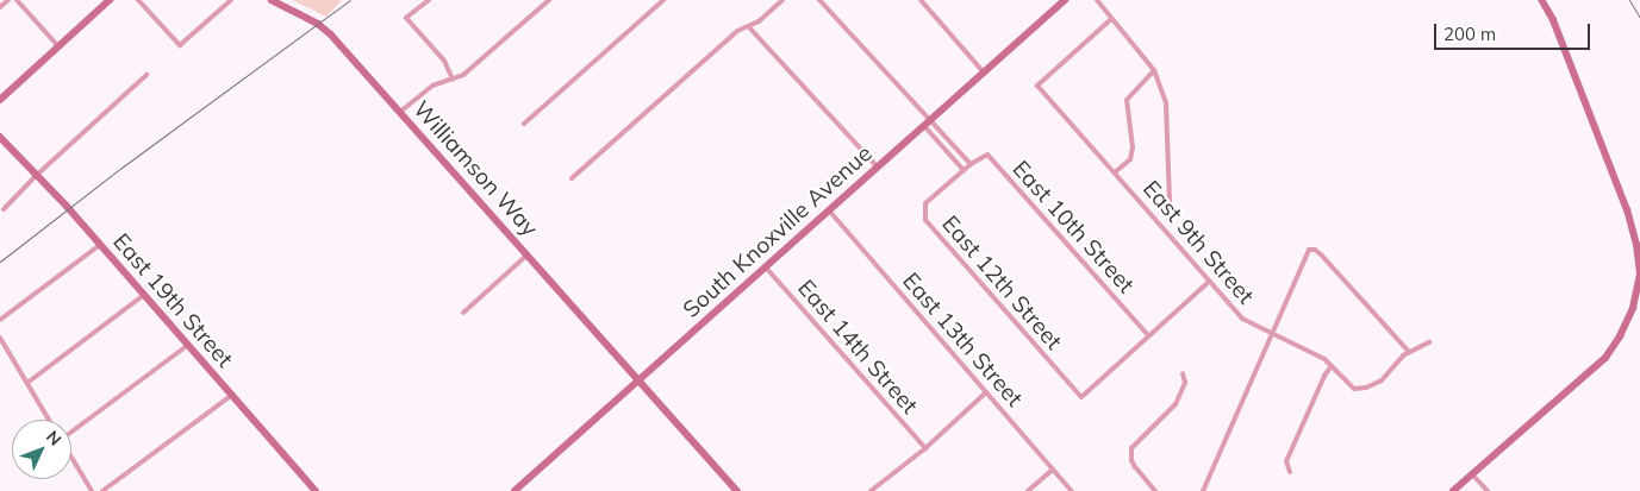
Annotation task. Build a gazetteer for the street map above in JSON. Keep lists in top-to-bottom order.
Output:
{
  "streets": {
    "street": [
      "Williamson Way",
      "East 10th Street",
      "South Knoxville Avenue",
      "East 9th Street",
      "East 12th Street",
      "East 19th Street",
      "East 13th Street",
      "East 14th Street"
    ]
  },
  "crossings": [
    ["Williamson Way", "South Knoxville Avenue"],
    ["East 10th Street", "East 12th Street"],
    ["South Knoxville Avenue", "East 13th Street"],
    ["South Knoxville Avenue", "East 14th Street"]
  ],
  "scale_bar": "200 m",
  "north": "top right"
}
